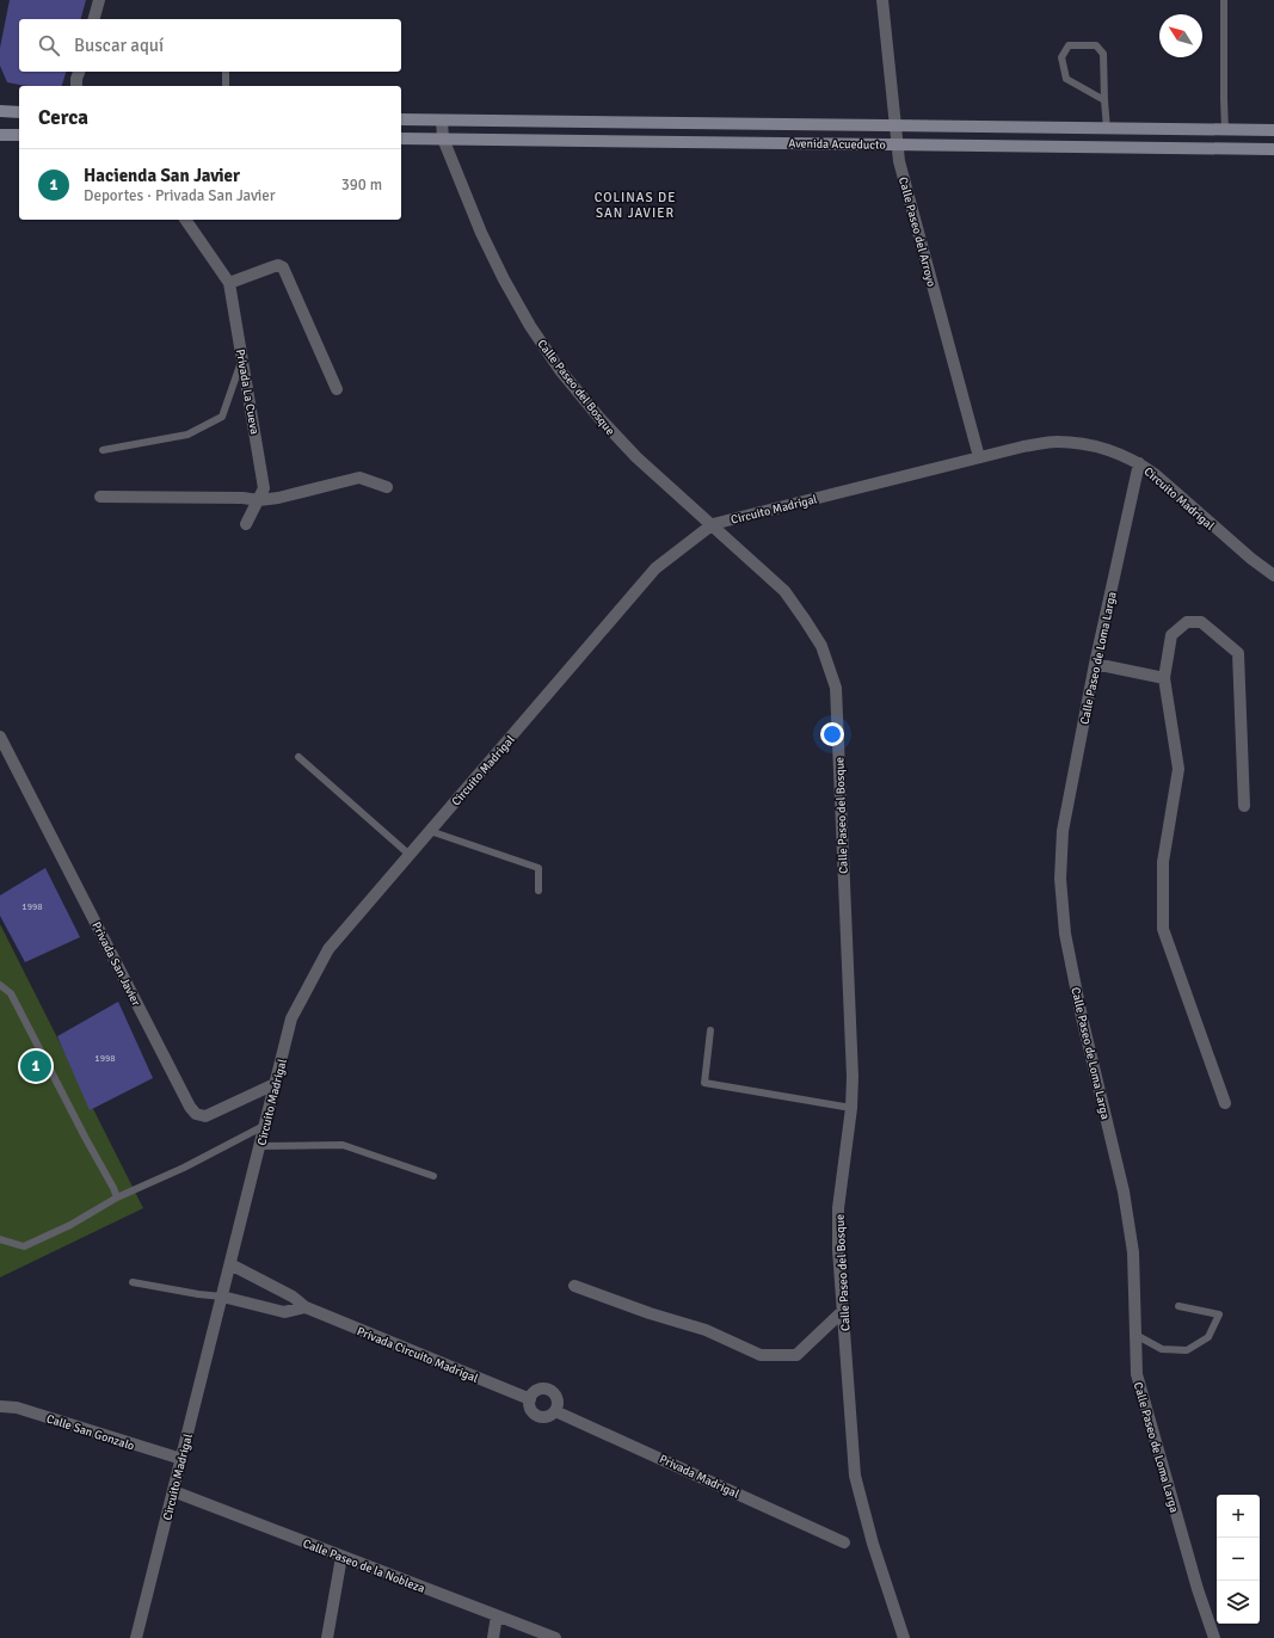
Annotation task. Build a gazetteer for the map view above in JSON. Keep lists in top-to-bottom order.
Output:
{
  "streets": {
    "main road": ["Avenida Acueducto"],
    "street": [
      "Calle Paseo del Arroyo",
      "Calle Paseo del Bosque",
      "Privada La Cueva",
      "Circuito Madrigal",
      "Calle Paseo de Loma Larga",
      "Privada San Javier",
      "Privada Circuito Madrigal",
      "Calle San Gonzalo",
      "Privada Madrigal",
      "Calle Paseo de la Nobleza"
    ]
  },
  "crossings": [
    ["Avenida Acueducto", "Calle Paseo del Arroyo"],
    ["Avenida Acueducto", "Calle Paseo del Bosque"],
    ["Calle Paseo del Arroyo", "Circuito Madrigal"],
    ["Calle Paseo del Bosque", "Circuito Madrigal"],
    ["Circuito Madrigal", "Calle Paseo de Loma Larga"],
    ["Circuito Madrigal", "Privada San Javier"],
    ["Circuito Madrigal", "Privada Circuito Madrigal"],
    ["Circuito Madrigal", "Calle San Gonzalo"],
    ["Circuito Madrigal", "Calle Paseo de la Nobleza"],
    ["Privada Circuito Madrigal", "Privada Madrigal"]
  ],
  "districts": ["COLINAS DE SAN JAVIER"],
  "house_numbers": ["1998", "1998"],
  "north": "top left",
  "page": {
    "search": "Buscar aquí",
    "heading": "Cerca",
    "list": [
      {
        "mark": "1",
        "name": "Hacienda San Javier",
        "note": "Deportes · Privada San Javier",
        "value": "390 m"
      }
    ],
    "pins": "1",
    "map_buttons": ["+", "−"]
  }
}
